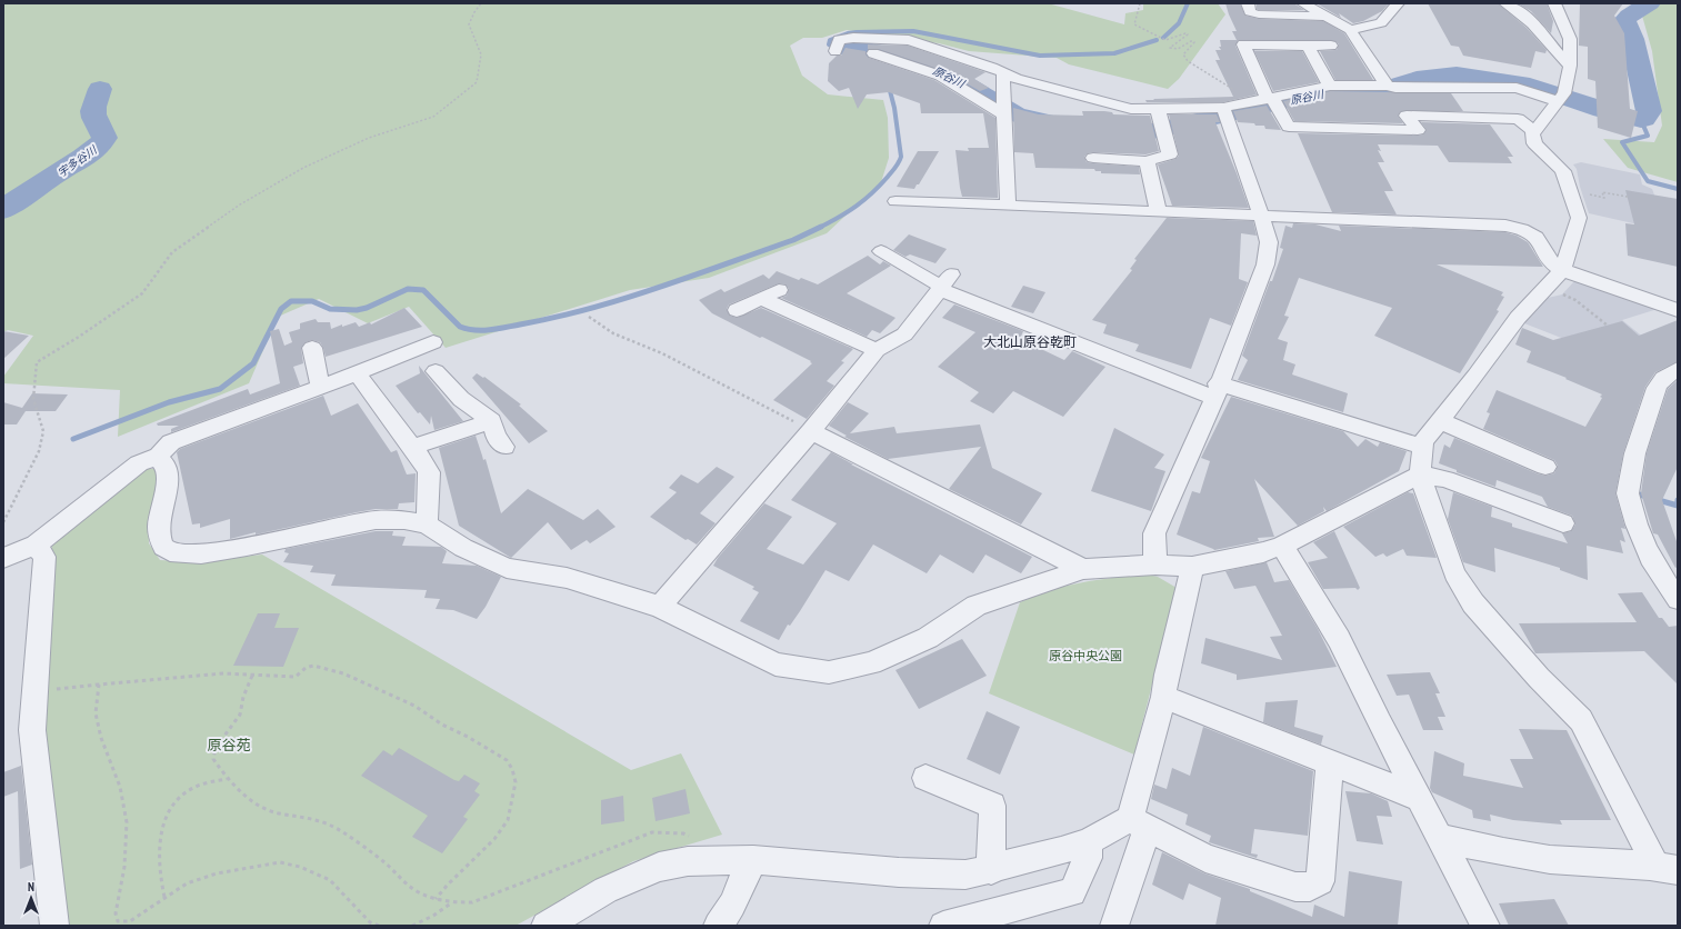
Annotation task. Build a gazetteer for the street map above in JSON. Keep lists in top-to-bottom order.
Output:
{
  "districts": ["大北山原谷乾町"],
  "water": ["原谷川", "宇多谷川"],
  "parks": ["原谷中央公園", "原谷苑"],
  "north": "top"
}
